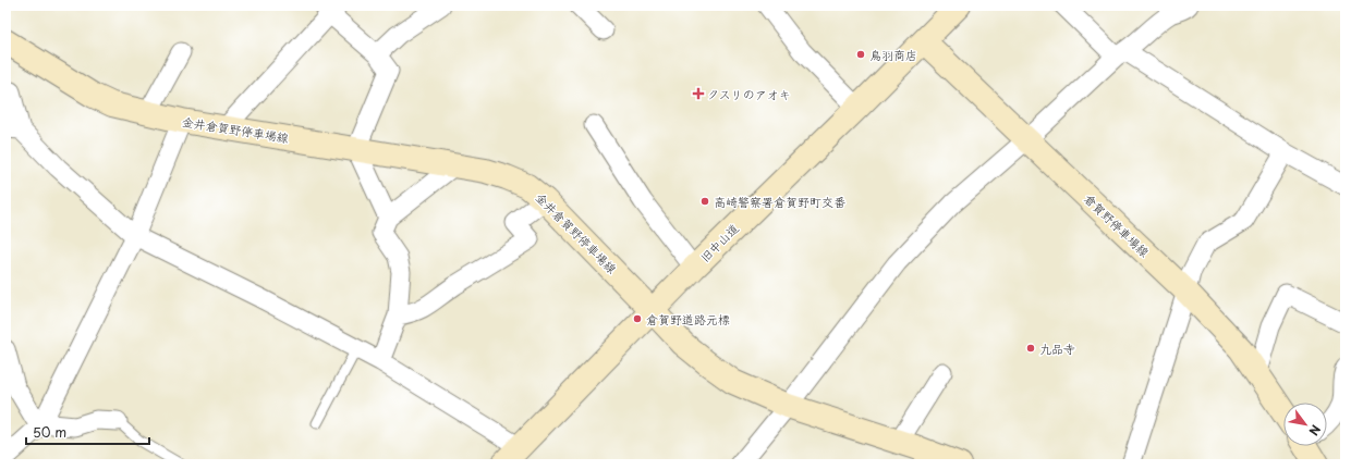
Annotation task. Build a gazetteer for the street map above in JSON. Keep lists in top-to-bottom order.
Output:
{
  "streets": {
    "main road": ["金井倉賀野停車場線", "倉賀野停車場線", "旧中山道"]
  },
  "crossings": [
    ["金井倉賀野停車場線", "旧中山道"],
    ["倉賀野停車場線", "旧中山道"]
  ],
  "places": {
    "other": [
      "鳥羽商店",
      "高崎警察署倉賀野町交番",
      "倉賀野道路元標",
      "九品寺"
    ],
    "health": ["クスリのアオキ"]
  },
  "scale_bar": "50 m",
  "north": "bottom right"
}
